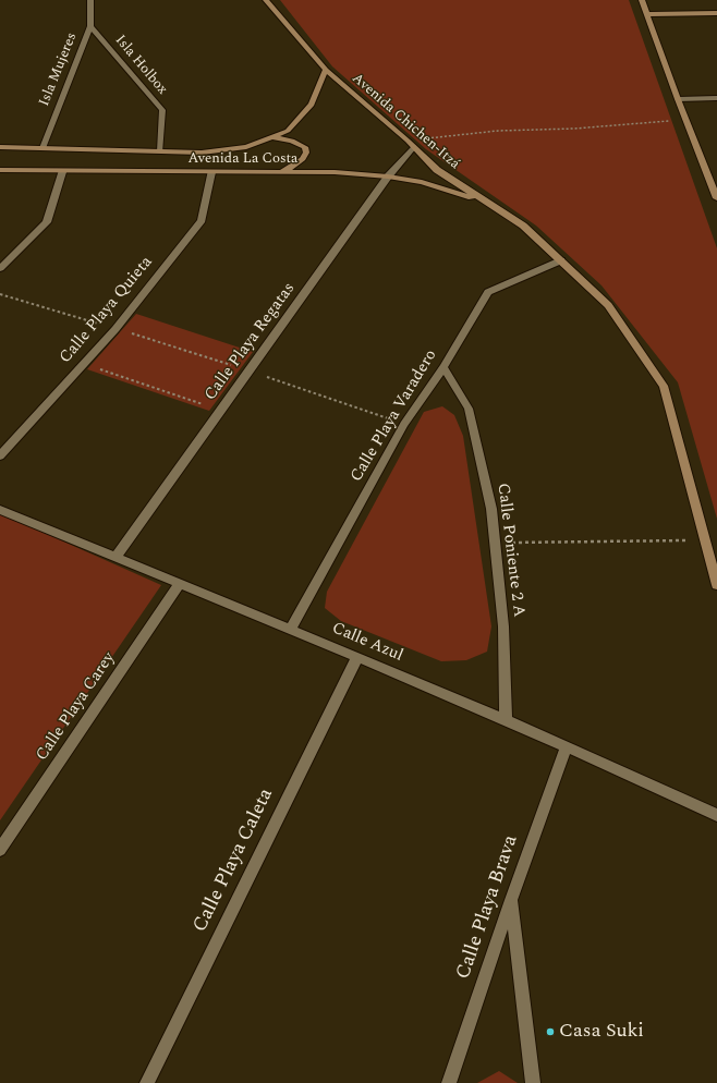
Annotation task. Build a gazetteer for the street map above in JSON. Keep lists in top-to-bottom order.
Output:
{
  "streets": {
    "main road": ["Avenida Chichen-Itzá", "Avenida La Costa"],
    "street": [
      "Isla Holbox",
      "Isla Mujeres",
      "Calle Playa Quieta",
      "Calle Playa Regatas",
      "Calle Playa Varadero",
      "Calle Poniente 2 A",
      "Calle Azul",
      "Calle Playa Carey",
      "Calle Playa Caleta",
      "Calle Playa Brava"
    ]
  },
  "crossings": [
    ["Isla Holbox", "Isla Mujeres"],
    ["Isla Holbox", "Avenida La Costa"],
    ["Isla Mujeres", "Avenida La Costa"],
    ["Avenida Chichen-Itzá", "Avenida La Costa"],
    ["Avenida Chichen-Itzá", "Calle Playa Regatas"],
    ["Avenida Chichen-Itzá", "Calle Playa Varadero"],
    ["Avenida La Costa", "Calle Playa Quieta"],
    ["Avenida La Costa", "Calle Playa Regatas"],
    ["Calle Playa Regatas", "Calle Azul"],
    ["Calle Playa Varadero", "Calle Poniente 2 A"],
    ["Calle Playa Varadero", "Calle Azul"],
    ["Calle Poniente 2 A", "Calle Azul"],
    ["Calle Azul", "Calle Playa Carey"],
    ["Calle Azul", "Calle Playa Caleta"],
    ["Calle Azul", "Calle Playa Brava"]
  ],
  "places": ["Casa Suki"]
}
